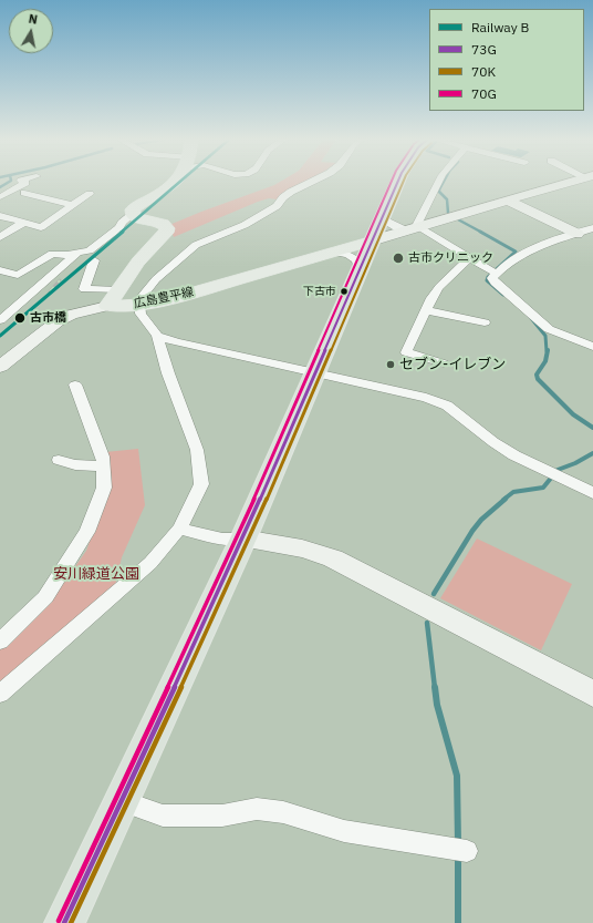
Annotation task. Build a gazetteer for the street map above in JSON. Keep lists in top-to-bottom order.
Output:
{
  "streets": {
    "main road": ["広島豊平線"]
  },
  "parks": ["安川緑道公園"],
  "places": [
    "古市クリニック",
    "下古市",
    "古市橋",
    "セブン-イレブン"
  ],
  "lines": [
    "rail line B",
    "transit line 73G",
    "transit line 70K",
    "transit line 70G"
  ],
  "legend": [
    "Railway B",
    "73G",
    "70K",
    "70G"
  ],
  "north": "top"
}
